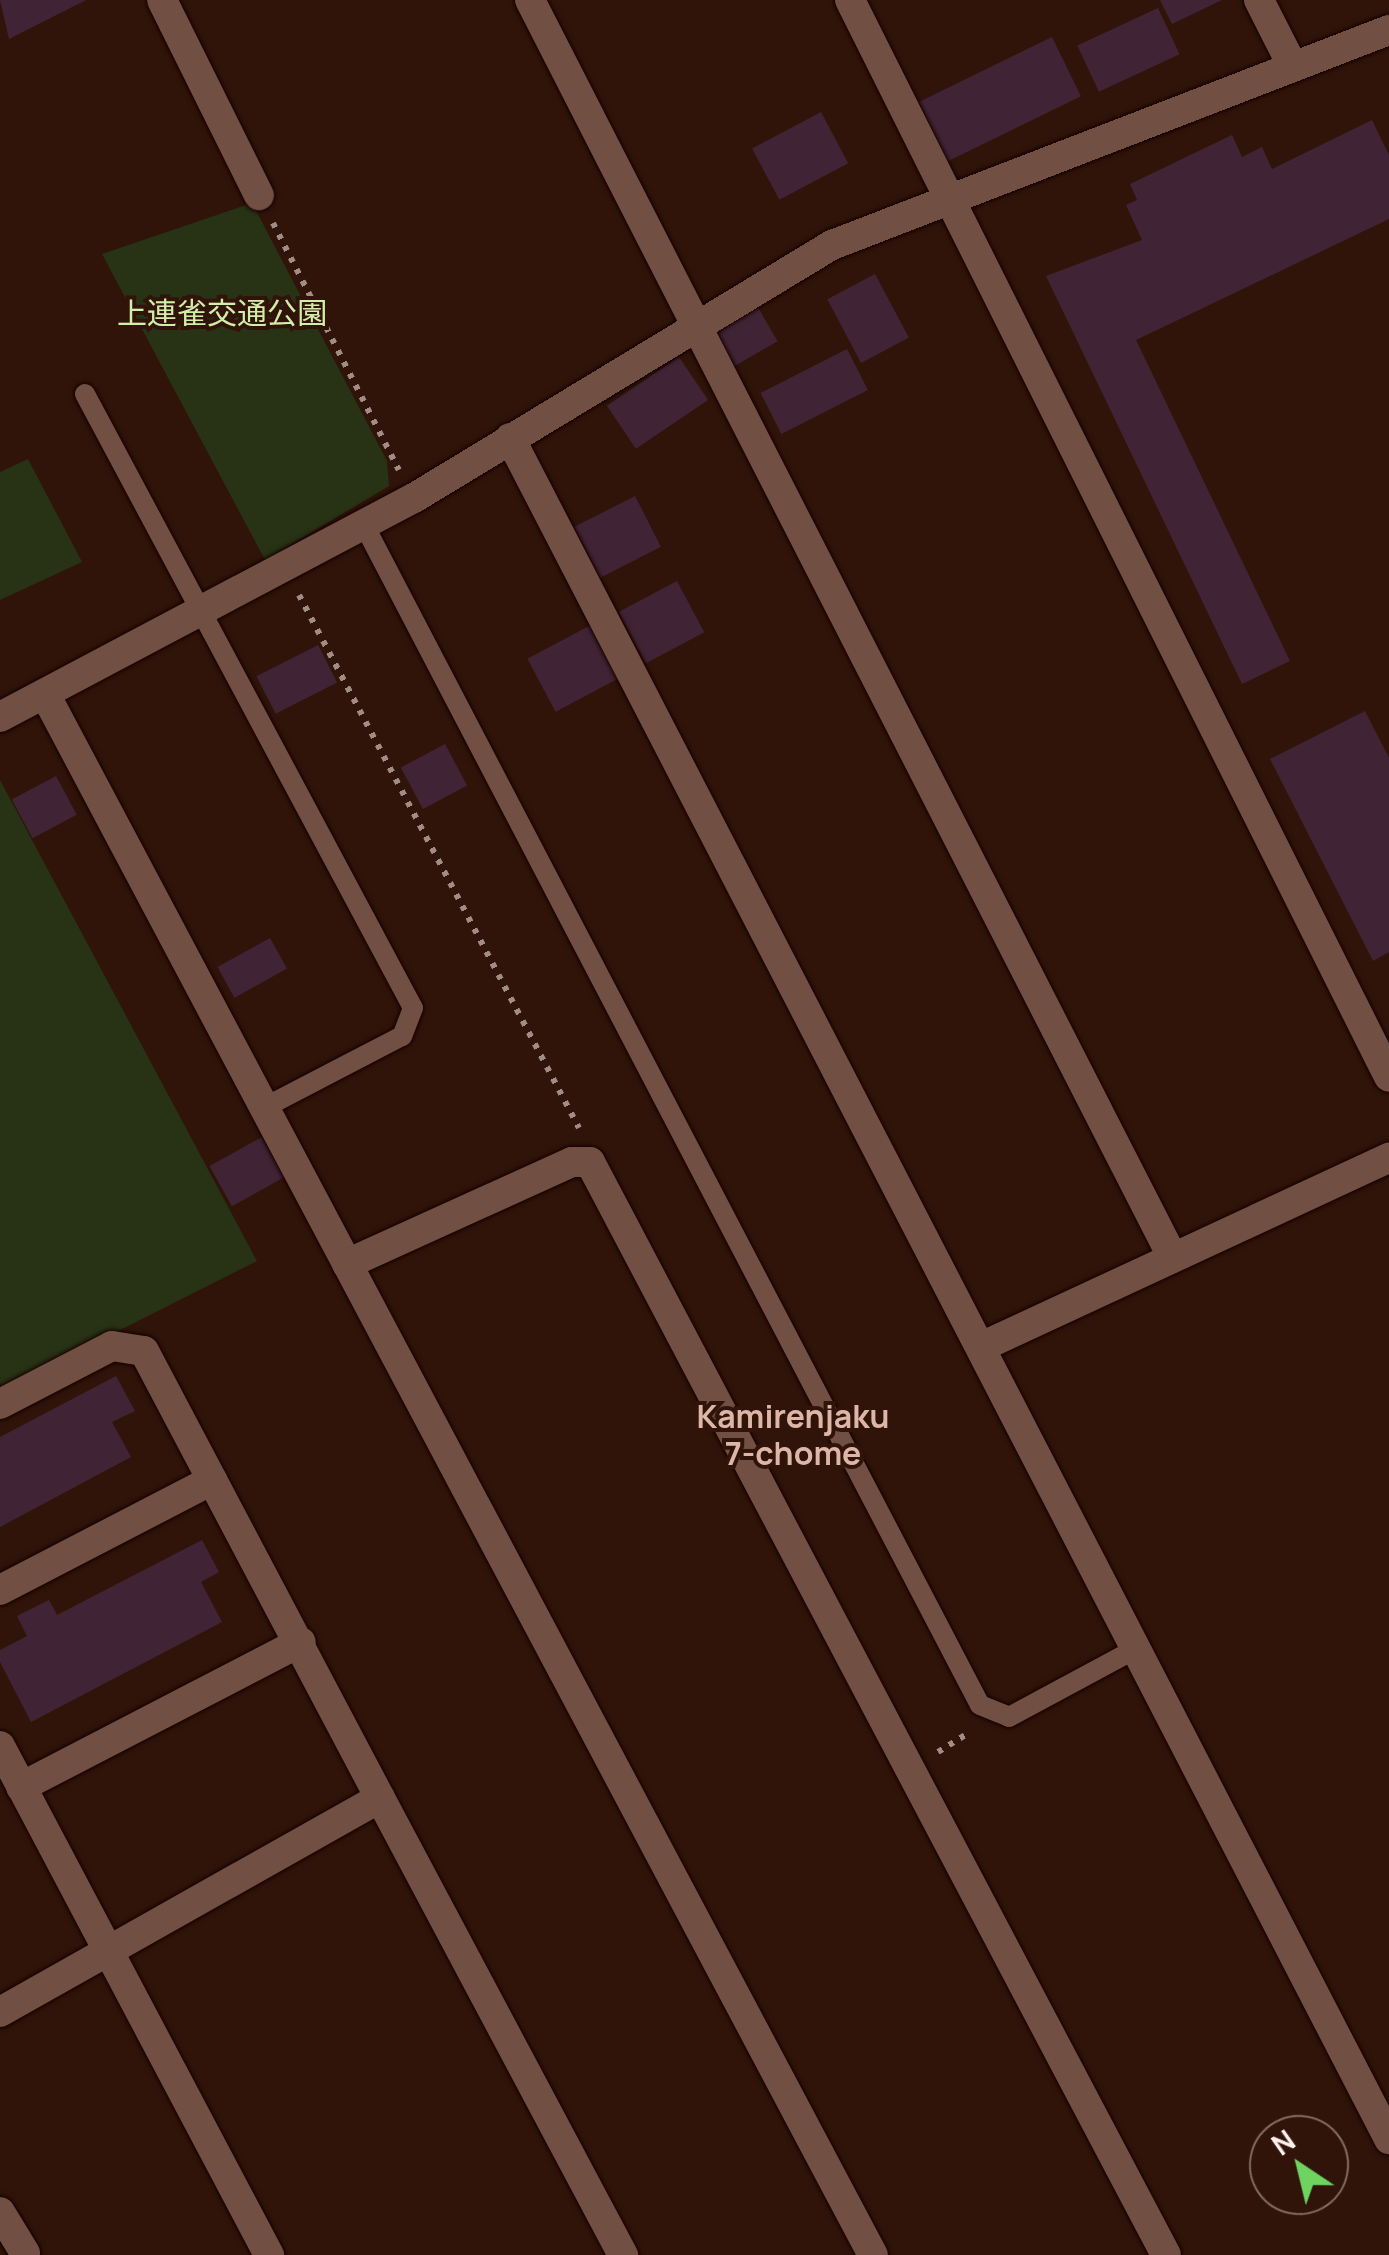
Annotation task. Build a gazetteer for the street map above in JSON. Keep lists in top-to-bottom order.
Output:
{
  "districts": ["Kamirenjaku 7-chome"],
  "parks": ["上連雀交通公園"],
  "north": "top left"
}
